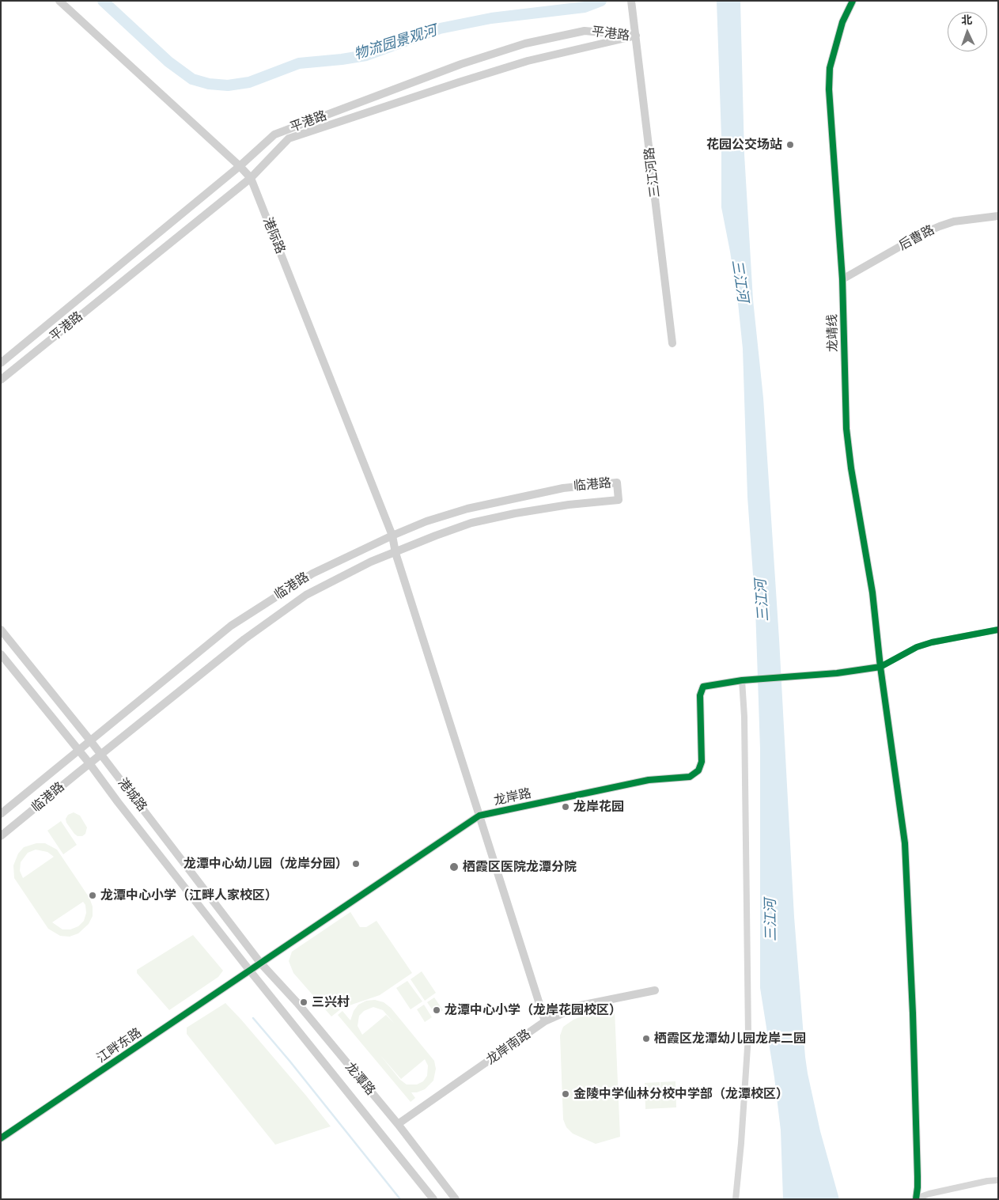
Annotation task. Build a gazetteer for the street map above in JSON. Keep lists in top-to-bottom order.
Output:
{
  "streets": {
    "street": [
      "平港路",
      "三江河路",
      "港际路",
      "后曹路",
      "龙靖线",
      "临港路",
      "港城路",
      "龙岸路",
      "江畔东路",
      "龙岸南路",
      "龙潭路"
    ]
  },
  "crossings": [
    ["平港路", "三江河路"],
    ["平港路", "港际路"],
    ["港际路", "临港路"],
    ["港际路", "龙岸路"],
    ["港际路", "龙岸南路"],
    ["后曹路", "龙靖线"],
    ["临港路", "港城路"],
    ["港城路", "龙岸路"],
    ["港城路", "江畔东路"],
    ["港城路", "龙潭路"],
    ["龙岸路", "江畔东路"],
    ["龙岸路", "龙潭路"],
    ["江畔东路", "龙潭路"],
    ["龙岸南路", "龙潭路"]
  ],
  "water": ["物流园景观河", "三江河"],
  "places": [
    "花园公交场站",
    "龙岸花园",
    "龙潭中心幼儿园（龙岸分园）",
    "栖霞区医院龙潭分院",
    "龙潭中心小学（江畔人家校区）",
    "三兴村",
    "龙潭中心小学（龙岸花园校区）",
    "栖霞区龙潭幼儿园龙岸二园",
    "金陵中学仙林分校中学部（龙潭校区）"
  ],
  "north": "top"
}
